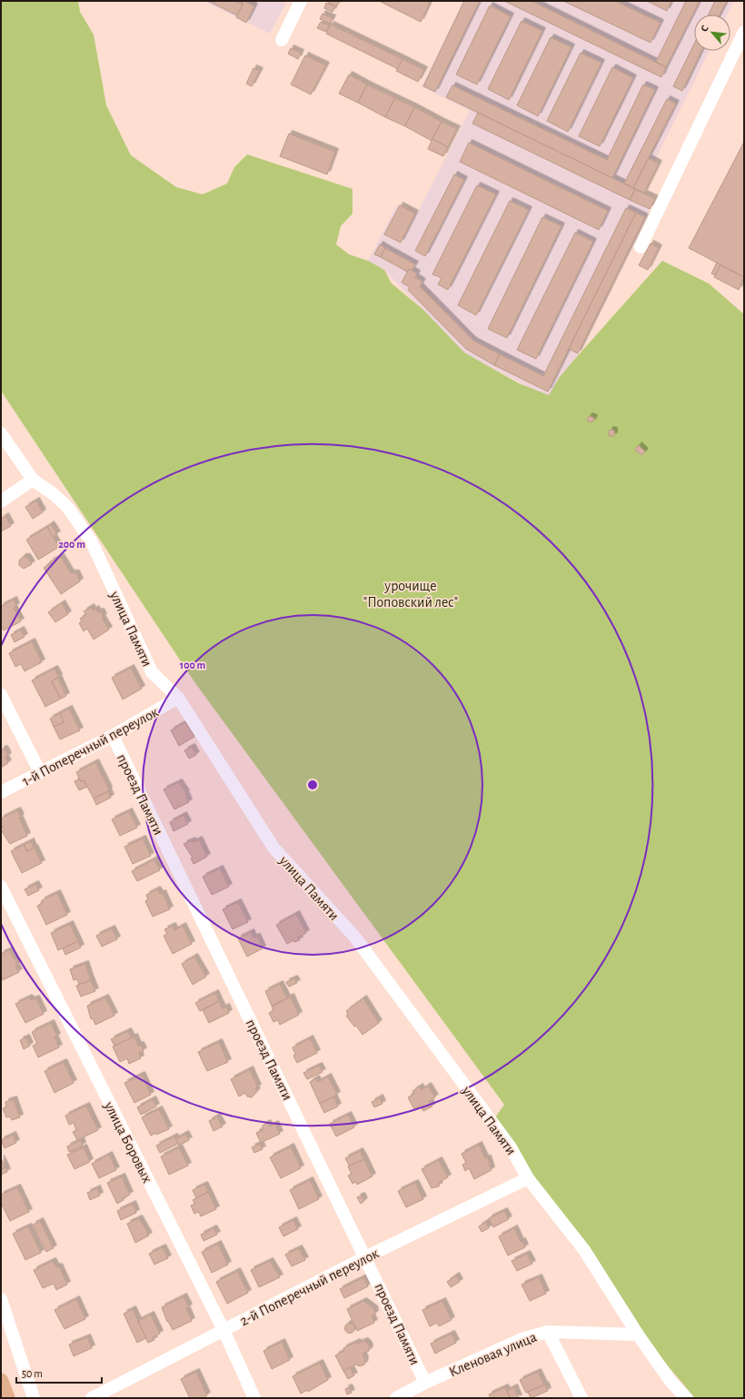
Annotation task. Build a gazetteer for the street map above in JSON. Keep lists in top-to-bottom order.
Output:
{
  "streets": {
    "street": [
      "улица Памяти",
      "1-й Поперечный переулок",
      "проезд Памяти",
      "улица Боровых",
      "2-й Поперечный переулок",
      "Кленовая улица"
    ]
  },
  "crossings": [
    ["улица Памяти", "1-й Поперечный переулок"],
    ["улица Памяти", "2-й Поперечный переулок"],
    ["улица Памяти", "Кленовая улица"],
    ["1-й Поперечный переулок", "проезд Памяти"],
    ["проезд Памяти", "2-й Поперечный переулок"],
    ["проезд Памяти", "Кленовая улица"],
    ["улица Боровых", "2-й Поперечный переулок"]
  ],
  "parks": ["урочище \"Поповский лес\""],
  "scale_bar": "50 m",
  "north": "top left",
  "rings": ["200 m", "100 m"]
}
